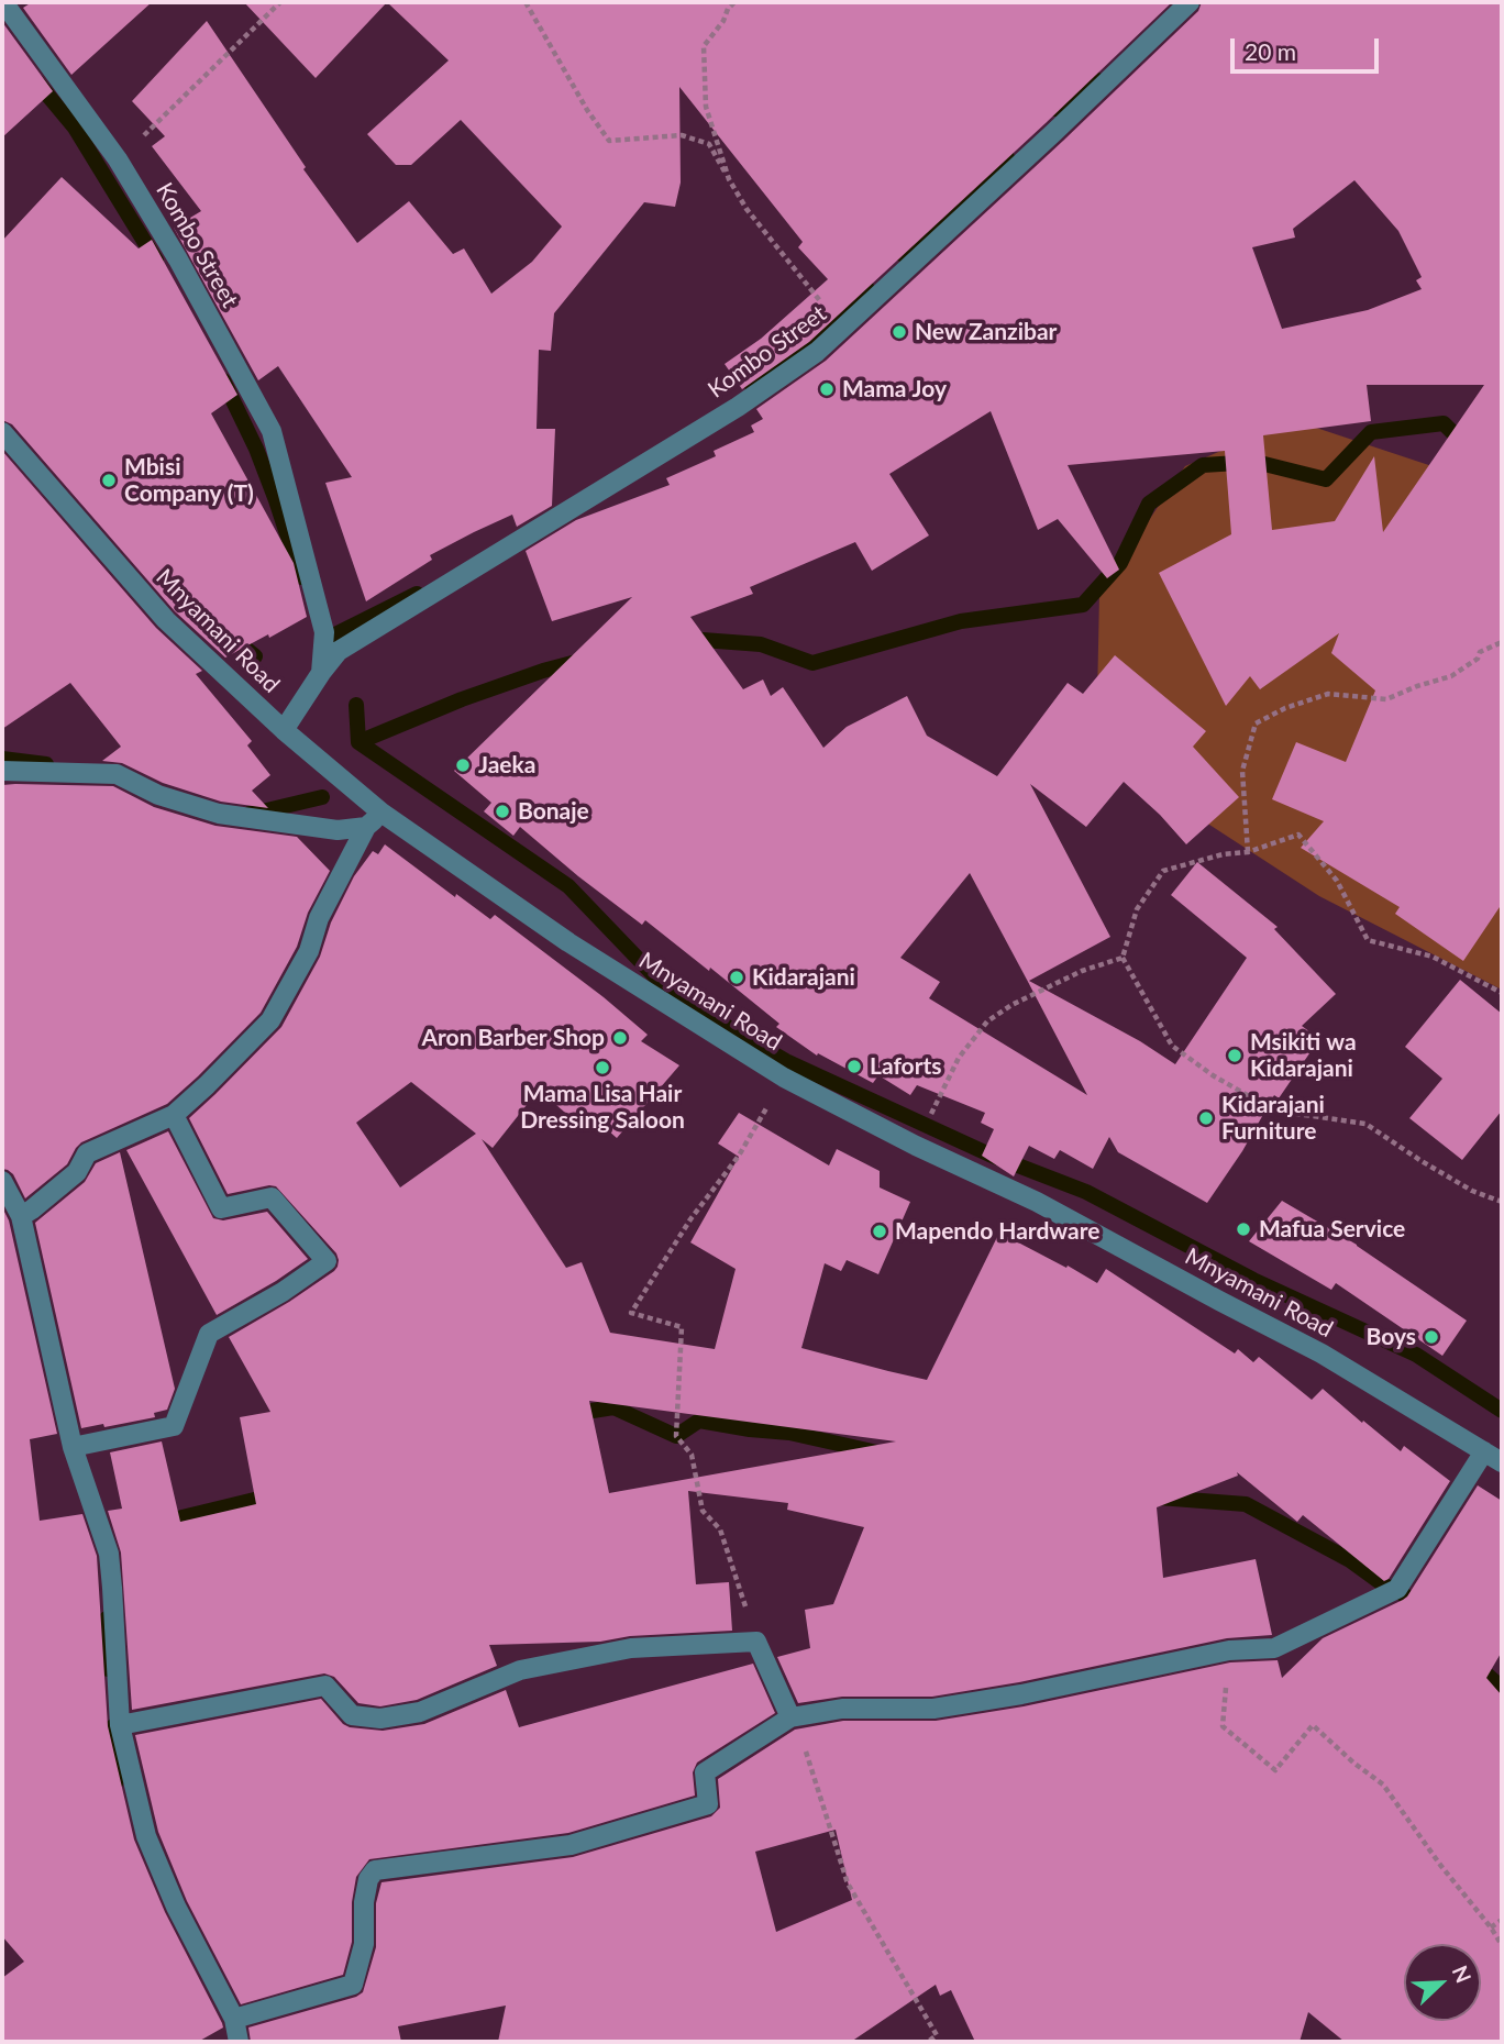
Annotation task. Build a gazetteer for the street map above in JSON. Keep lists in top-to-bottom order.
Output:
{
  "streets": {
    "street": ["Kombo Street", "Mnyamani Road"]
  },
  "crossings": [
    ["Kombo Street", "Mnyamani Road"]
  ],
  "places": [
    "New Zanzibar",
    "Mama Joy",
    "Mbisi Company (T)",
    "Jaeka",
    "Bonaje",
    "Kidarajani",
    "Aron Barber Shop",
    "Msikiti wa Kidarajani",
    "Laforts",
    "Mama Lisa Hair Dressing Saloon",
    "Kidarajani Furniture",
    "Mafua Service",
    "Mapendo Hardware",
    "Boys"
  ],
  "scale_bar": "20 m",
  "north": "top right"
}
